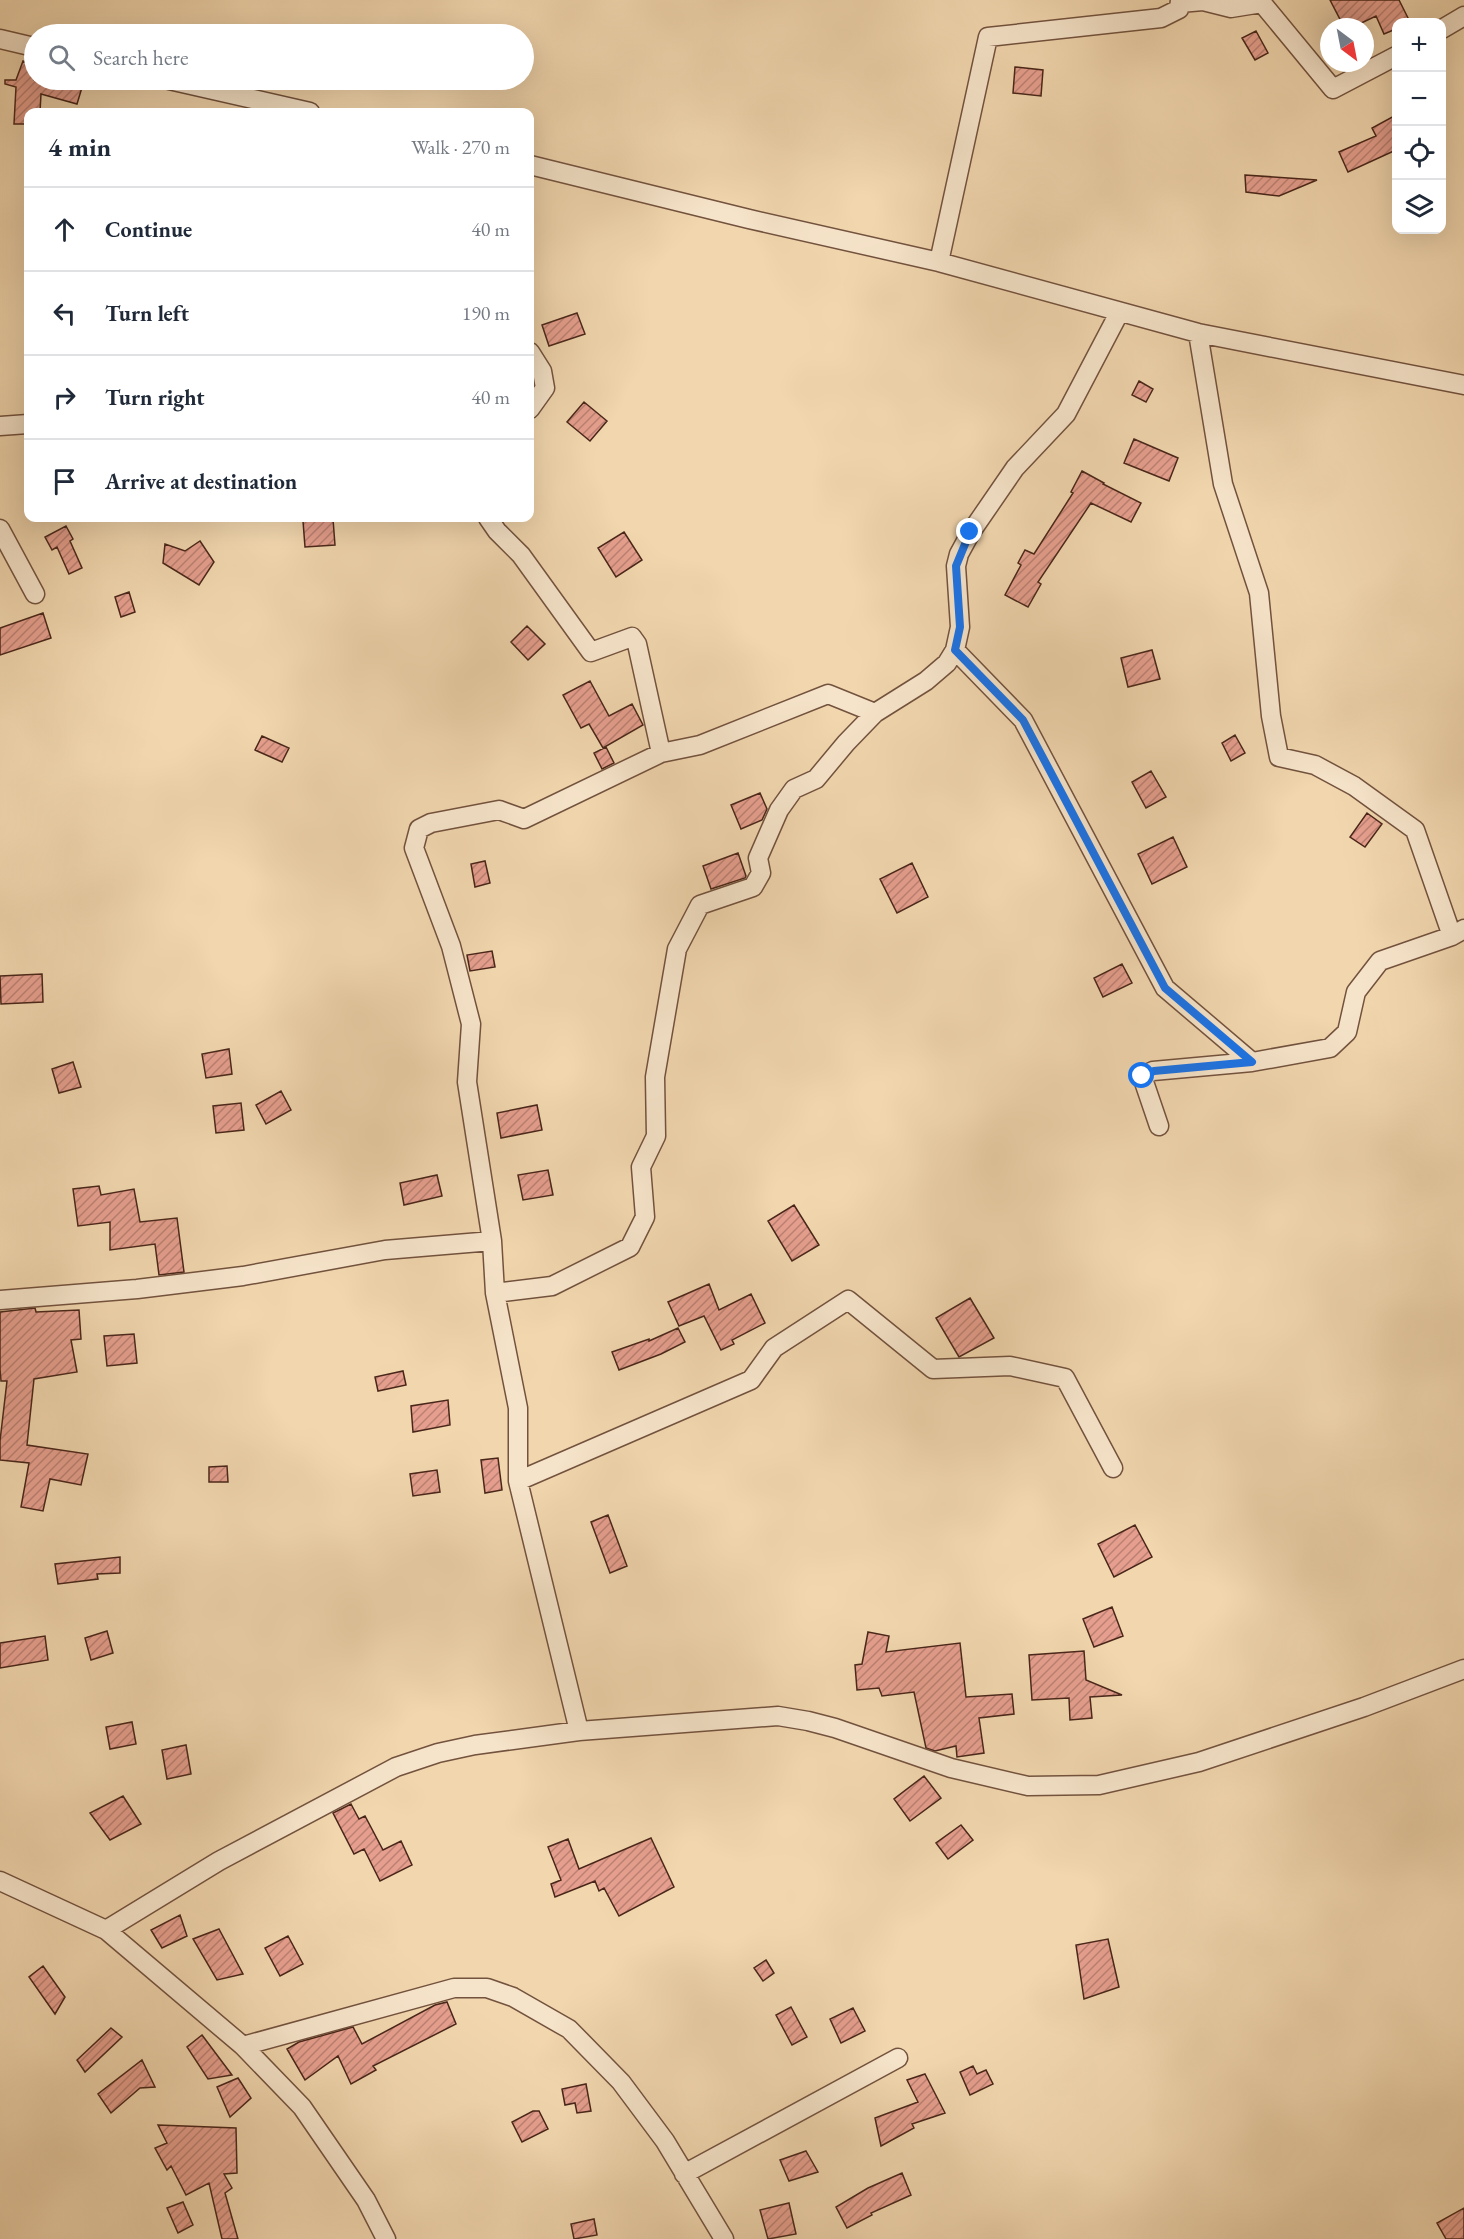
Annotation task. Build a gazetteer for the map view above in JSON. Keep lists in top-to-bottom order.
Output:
{
  "north": "bottom right",
  "page": {
    "map_buttons": ["+", "−"],
    "search": "Search here",
    "heading": ["4 min", "Walk · 270 m"],
    "list": [
      ["Continue", "40 m"],
      ["Turn left", "190 m"],
      ["Turn right", "40 m"],
      "Arrive at destination"
    ]
  }
}
